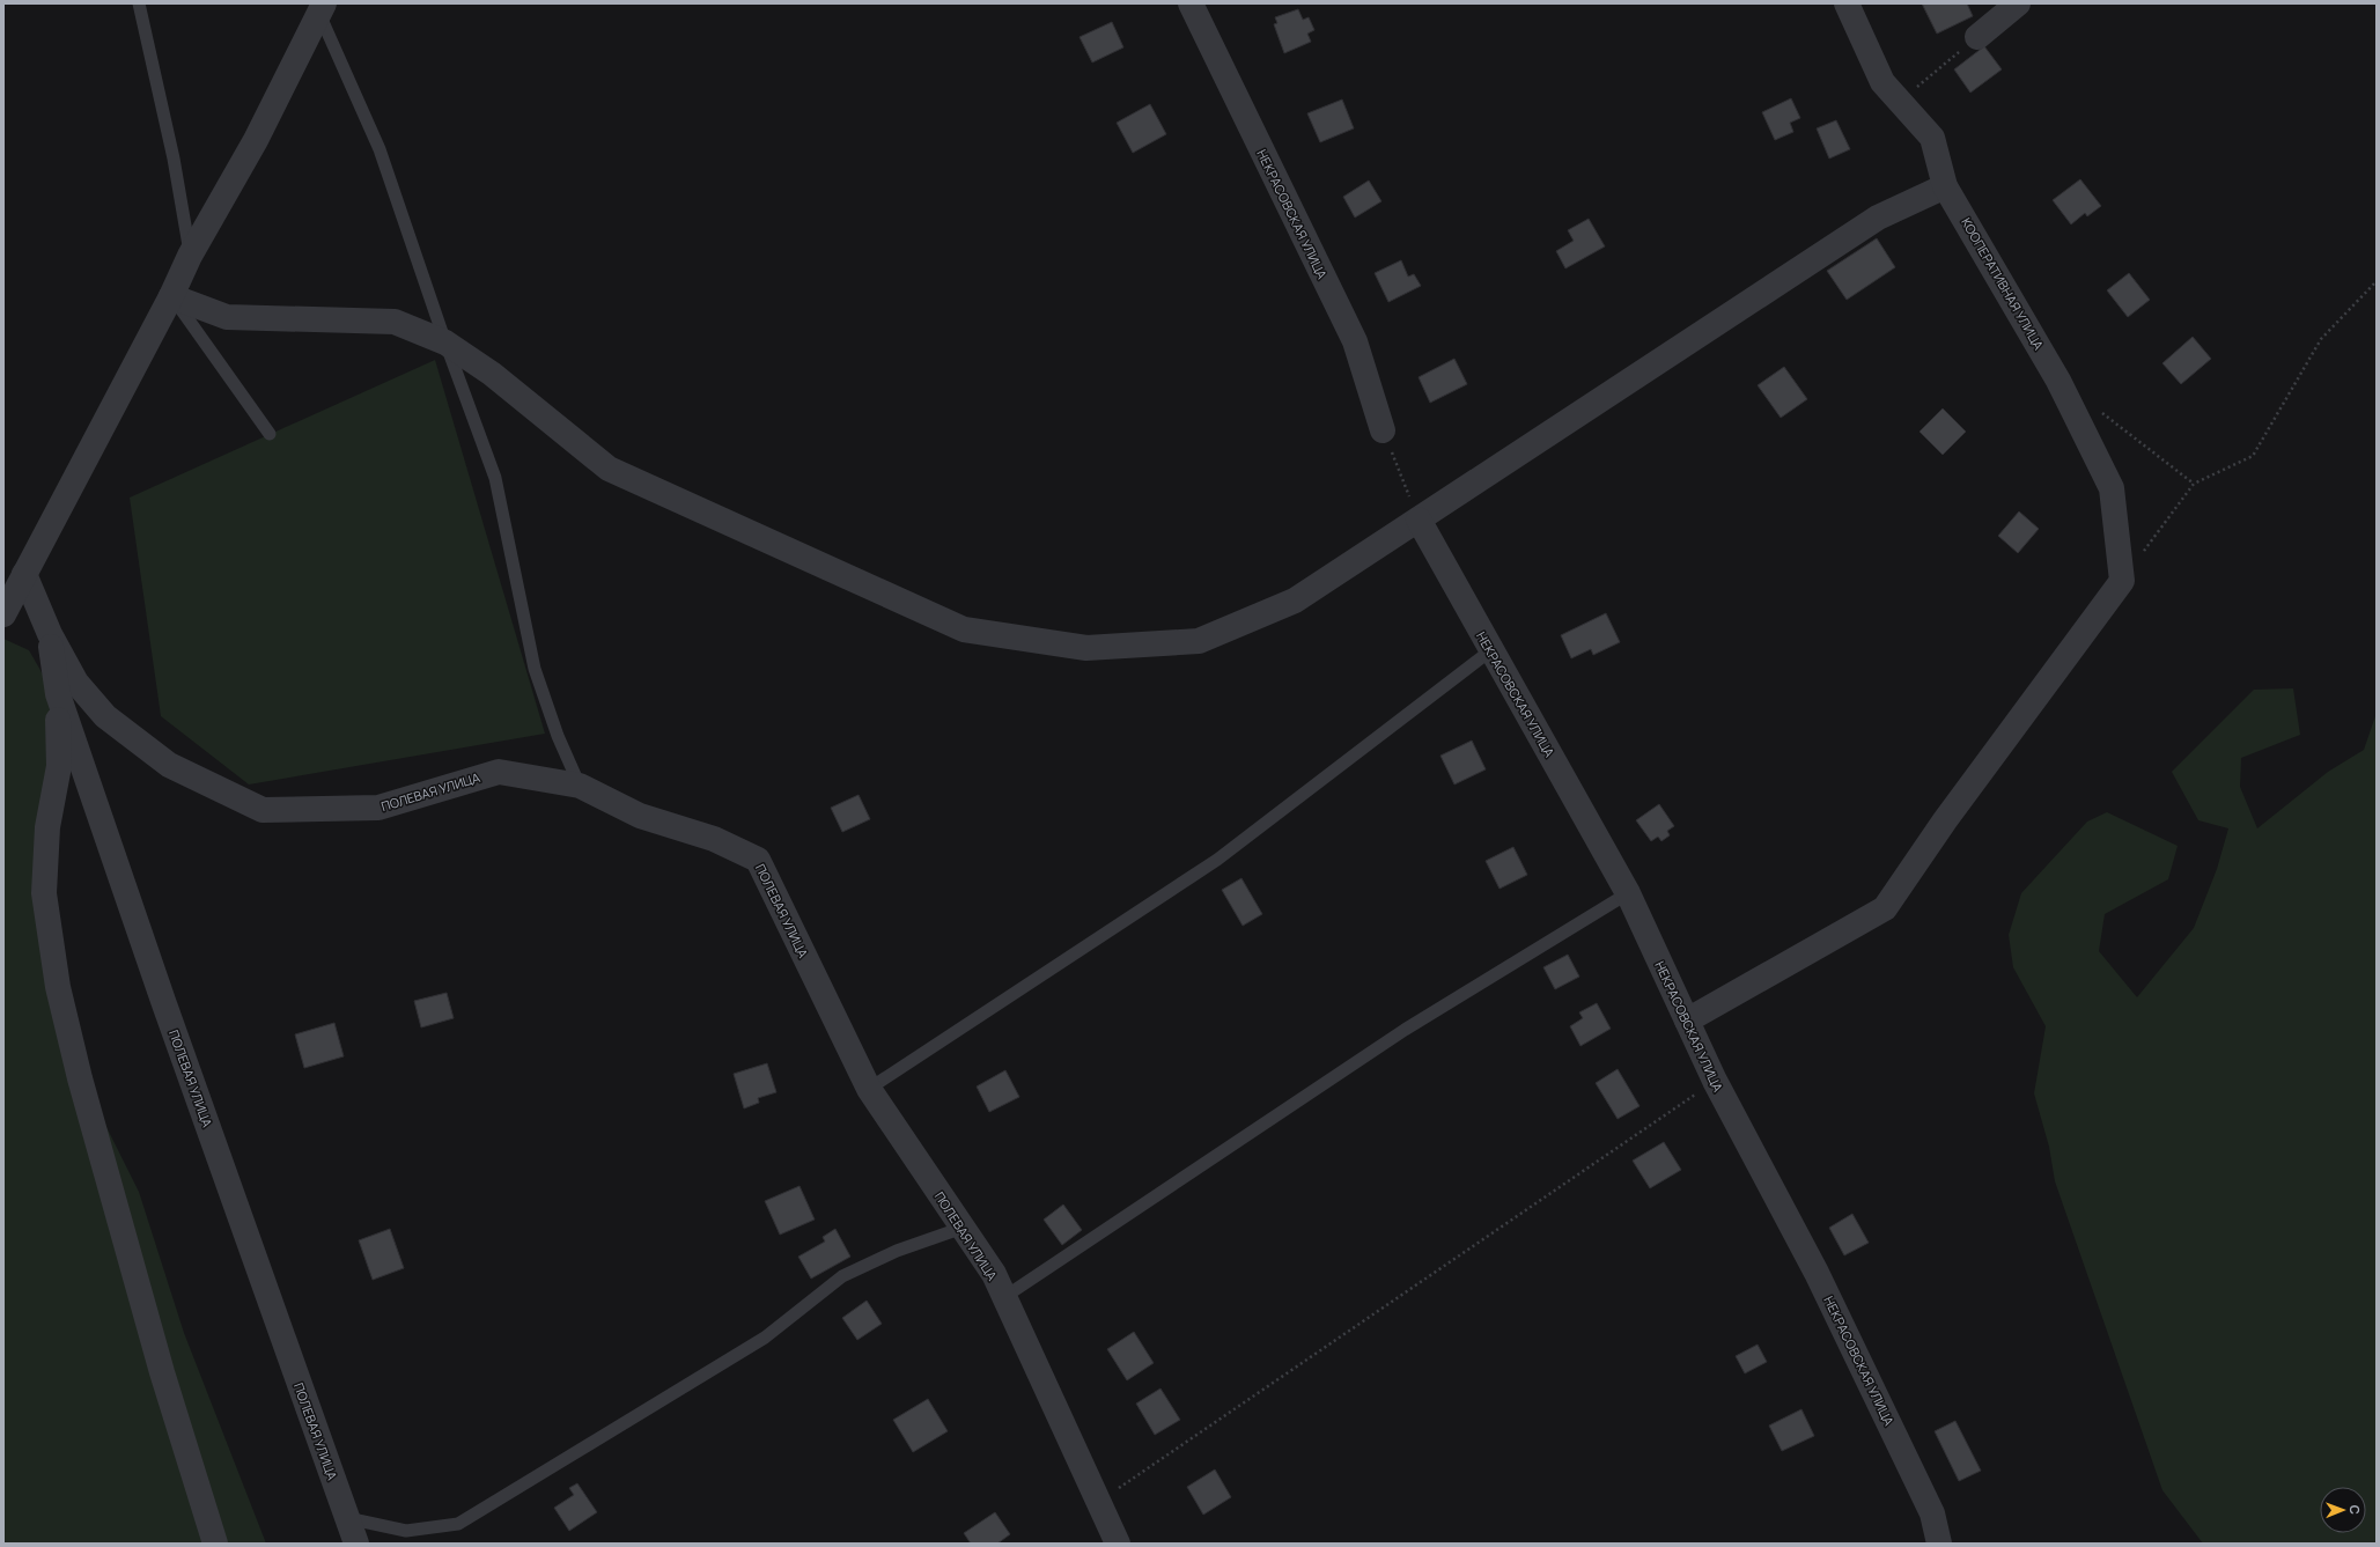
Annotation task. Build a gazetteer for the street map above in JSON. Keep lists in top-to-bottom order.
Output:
{
  "streets": {
    "street": ["НЕКРАСОВСКАЯ УЛИЦА", "КООПЕРАТИВНАЯ УЛИЦА", "ПОЛЕВАЯ УЛИЦА"]
  },
  "north": "right"
}
